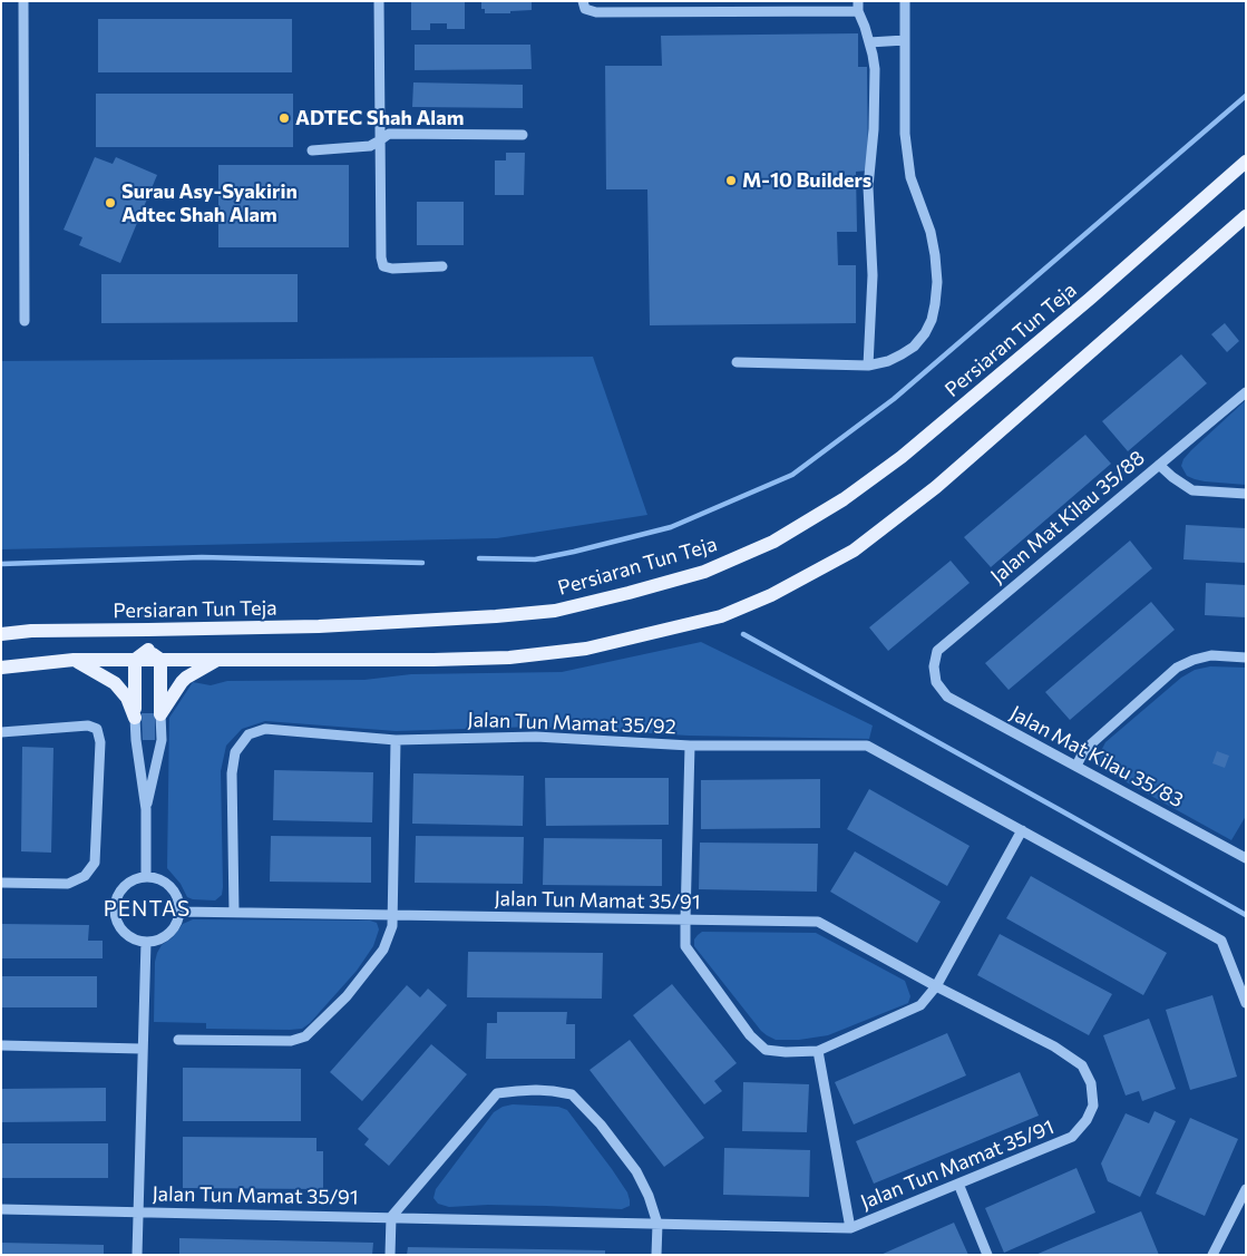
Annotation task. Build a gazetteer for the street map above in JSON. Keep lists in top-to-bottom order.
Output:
{
  "streets": {
    "main road": ["Persiaran Tun Teja"],
    "street": [
      "Jalan Mat Kilau 35/88",
      "Jalan Tun Mamat 35/92",
      "Jalan Mat Kilau 35/83",
      "Jalan Tun Mamat 35/91"
    ]
  },
  "crossings": [
    ["Jalan Mat Kilau 35/88", "Jalan Mat Kilau 35/83"],
    ["Jalan Tun Mamat 35/92", "Jalan Tun Mamat 35/91"]
  ],
  "districts": ["PENTAS"],
  "places": ["ADTEC Shah Alam", "M-10 Builders", "Surau Asy-Syakirin Adtec Shah Alam"]
}
